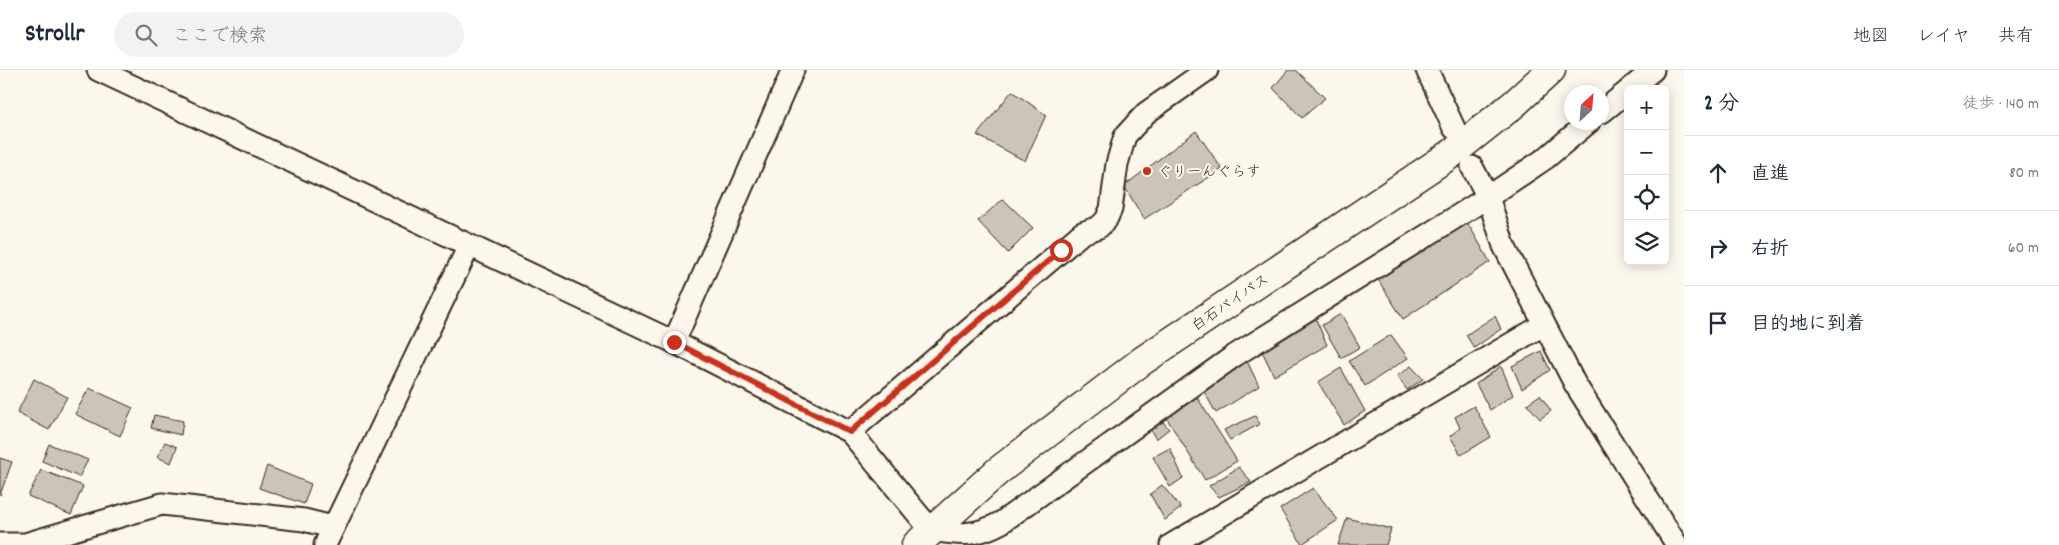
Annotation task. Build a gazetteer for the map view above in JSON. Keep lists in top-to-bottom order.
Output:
{
  "streets": {
    "highway": ["白石バイパス"]
  },
  "places": ["ぐりーんぐらす"],
  "north": "top right",
  "page": {
    "header": "Strollr",
    "search": "ここで検索",
    "nav": ["地図", "レイヤ", "共有"],
    "heading": ["2 分", "徒歩 · 140 m"],
    "map_buttons": ["+", "−"],
    "list": [
      ["直進", "80 m"],
      ["右折", "60 m"],
      "目的地に到着"
    ]
  }
}
